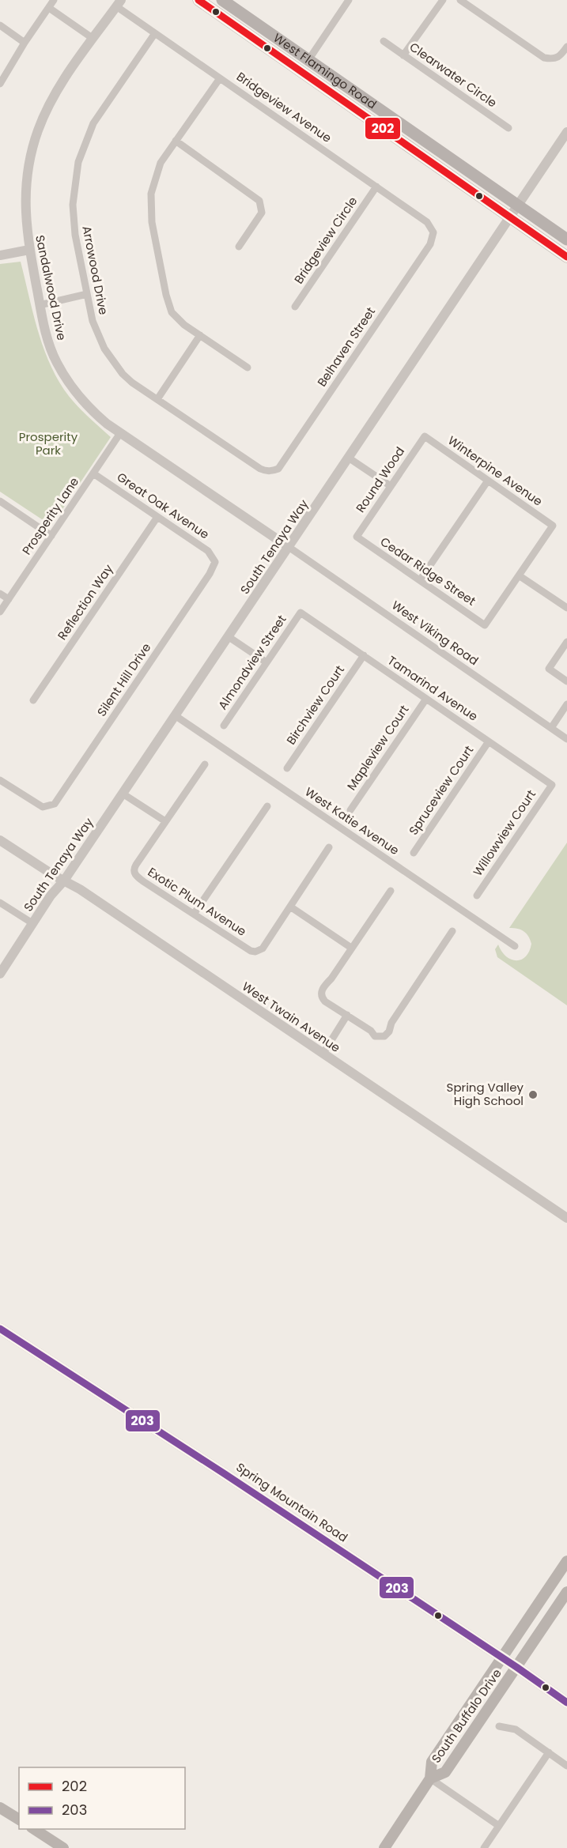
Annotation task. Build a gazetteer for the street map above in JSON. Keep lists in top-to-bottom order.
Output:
{
  "streets": {
    "main road": ["West Flamingo Road", "Spring Mountain Road", "South Buffalo Drive"],
    "street": [
      "Clearwater Circle",
      "Bridgeview Avenue",
      "Bridgeview Circle",
      "Arrowood Drive",
      "Sandalwood Drive",
      "Belhaven Street",
      "Winterpine Avenue",
      "Round Wood",
      "Great Oak Avenue",
      "Prosperity Lane",
      "South Tenaya Way",
      "Cedar Ridge Street",
      "Reflection Way",
      "West Viking Road",
      "Almondview Street",
      "Silent Hill Drive",
      "Tamarind Avenue",
      "Birchview Court",
      "Mapleview Court",
      "Spruceview Court",
      "West Katie Avenue",
      "Willowview Court",
      "Exotic Plum Avenue",
      "West Twain Avenue"
    ]
  },
  "crossings": [
    ["West Flamingo Road", "South Tenaya Way"],
    ["Bridgeview Avenue", "Bridgeview Circle"],
    ["Bridgeview Avenue", "Arrowood Drive"],
    ["Bridgeview Avenue", "Sandalwood Drive"],
    ["Bridgeview Avenue", "Belhaven Street"],
    ["Arrowood Drive", "Belhaven Street"],
    ["Sandalwood Drive", "Prosperity Lane"],
    ["Sandalwood Drive", "South Tenaya Way"],
    ["Sandalwood Drive", "West Viking Road"],
    ["Winterpine Avenue", "Round Wood"],
    ["Winterpine Avenue", "Cedar Ridge Street"],
    ["Round Wood", "Cedar Ridge Street"],
    ["Great Oak Avenue", "Prosperity Lane"],
    ["Great Oak Avenue", "Reflection Way"],
    ["Great Oak Avenue", "Silent Hill Drive"],
    ["South Tenaya Way", "West Viking Road"],
    ["South Tenaya Way", "West Katie Avenue"],
    ["South Tenaya Way", "West Twain Avenue"],
    ["Almondview Street", "Tamarind Avenue"],
    ["Tamarind Avenue", "Birchview Court"],
    ["Tamarind Avenue", "Mapleview Court"],
    ["Tamarind Avenue", "Spruceview Court"],
    ["Tamarind Avenue", "Willowview Court"],
    ["Spring Mountain Road", "South Buffalo Drive"]
  ],
  "parks": ["Prosperity Park"],
  "places": ["Spring Valley High School"],
  "lines": ["transit line 202", "transit line 203"],
  "legend": ["202", "203"]
}
